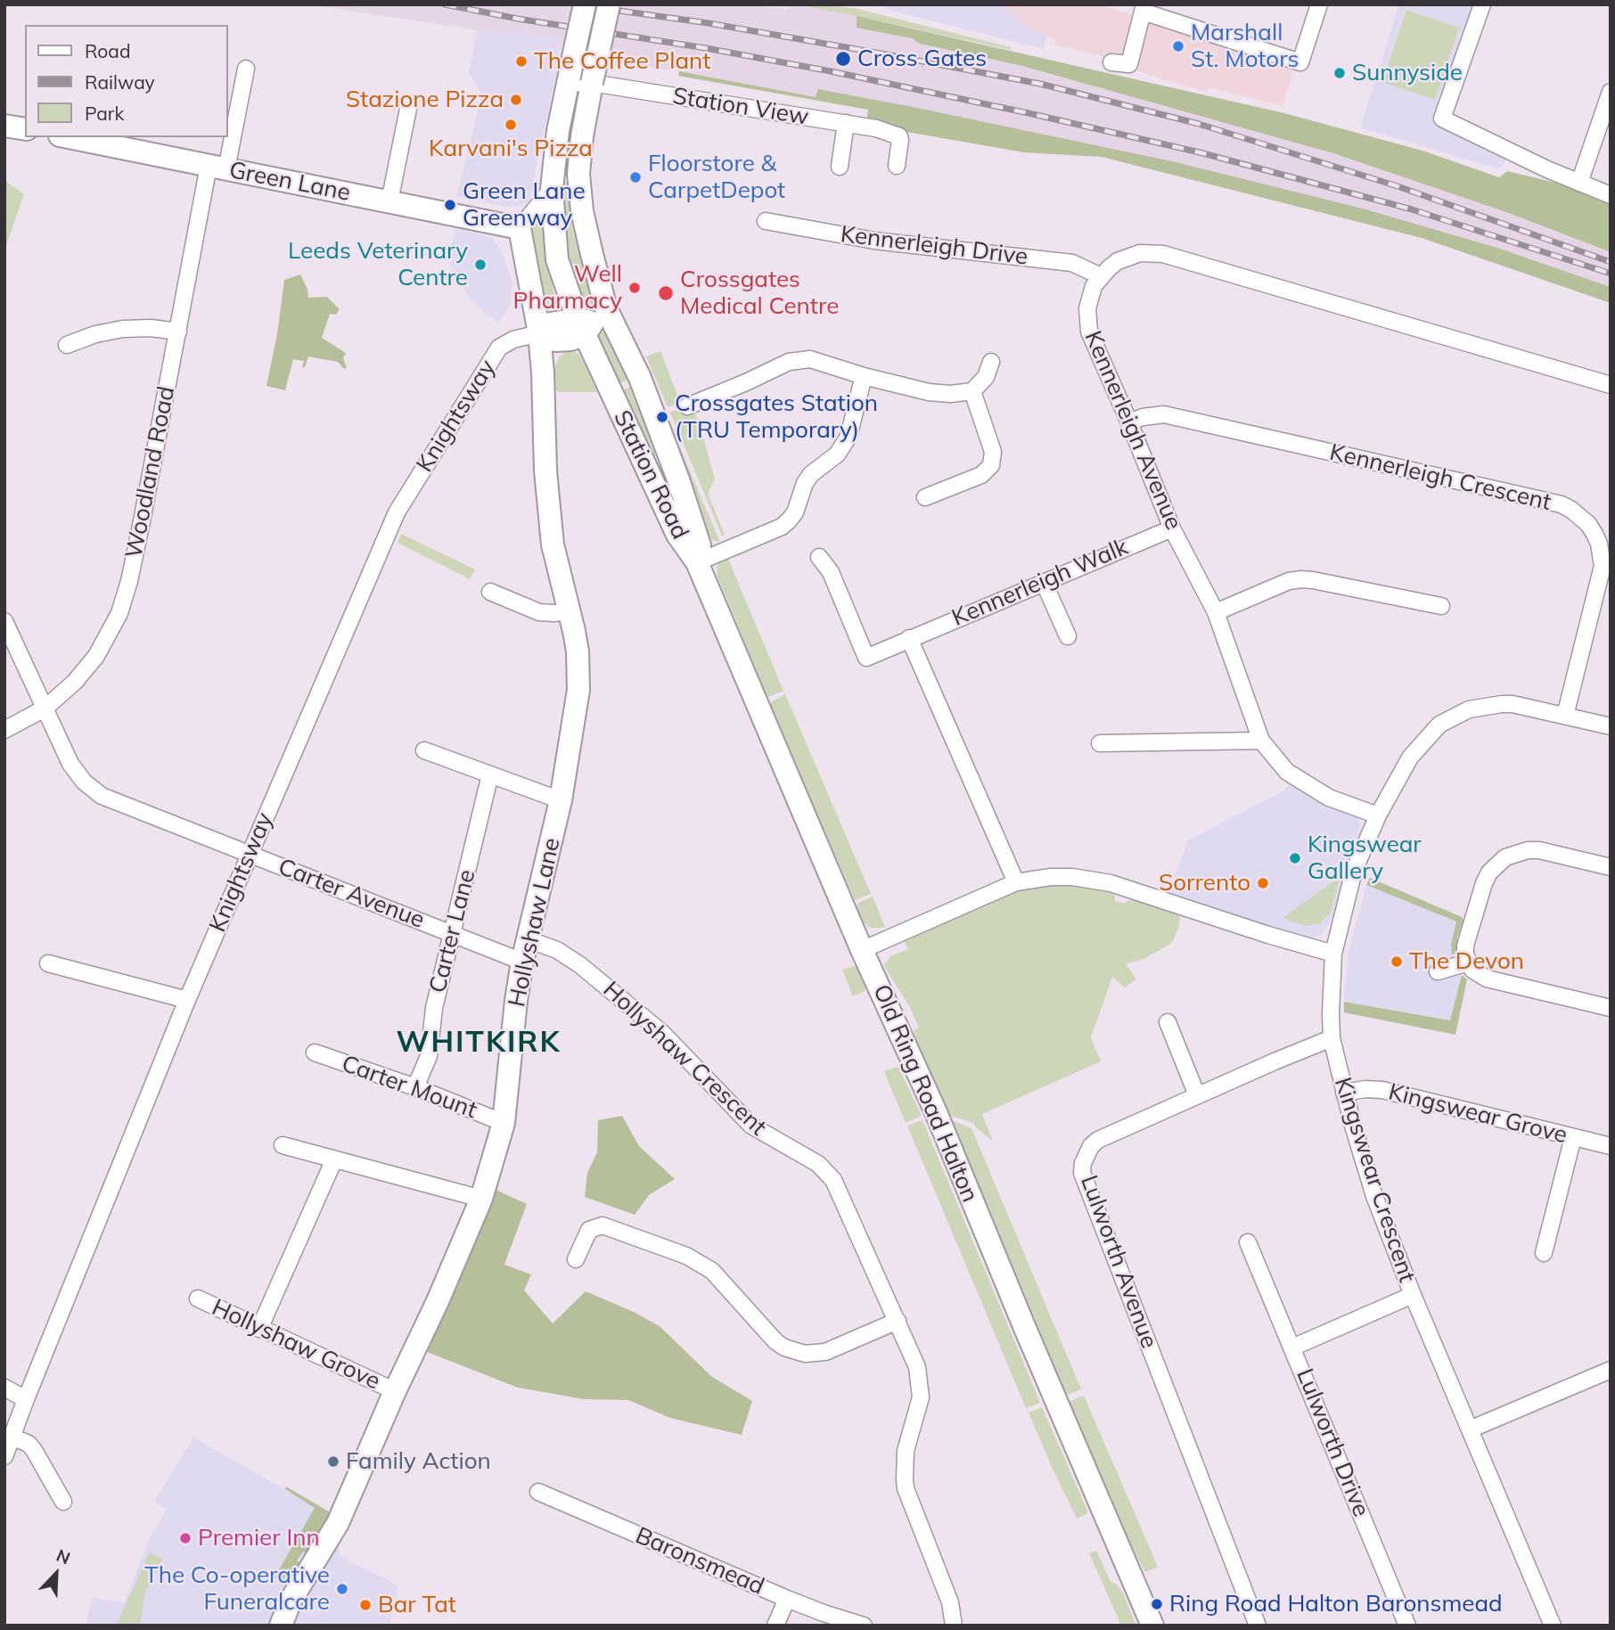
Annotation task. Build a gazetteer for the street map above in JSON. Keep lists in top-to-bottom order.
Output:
{
  "streets": {
    "main road": [
      "Green Lane",
      "Station Road",
      "Hollyshaw Lane",
      "Old Ring Road Halton"
    ],
    "street": [
      "Station View",
      "Kennerleigh Drive",
      "Knightsway",
      "Kennerleigh Avenue",
      "Woodland Road",
      "Kennerleigh Crescent",
      "Kennerleigh Walk",
      "Carter Avenue",
      "Carter Lane",
      "Hollyshaw Crescent",
      "Carter Mount",
      "Kingswear Grove",
      "Kingswear Crescent",
      "Lulworth Avenue",
      "Hollyshaw Grove",
      "Lulworth Drive",
      "Baronsmead"
    ]
  },
  "crossings": [
    ["Station View", "Station Road"],
    ["Green Lane", "Woodland Road"],
    ["Green Lane", "Hollyshaw Lane"],
    ["Kennerleigh Drive", "Kennerleigh Avenue"],
    ["Knightsway", "Carter Avenue"],
    ["Knightsway", "Hollyshaw Lane"],
    ["Kennerleigh Avenue", "Kennerleigh Crescent"],
    ["Kennerleigh Avenue", "Kennerleigh Walk"],
    ["Kennerleigh Avenue", "Kingswear Crescent"],
    ["Woodland Road", "Carter Avenue"],
    ["Station Road", "Old Ring Road Halton"],
    ["Kennerleigh Crescent", "Kingswear Crescent"],
    ["Carter Avenue", "Hollyshaw Lane"],
    ["Carter Avenue", "Carter Lane"],
    ["Hollyshaw Lane", "Hollyshaw Crescent"],
    ["Hollyshaw Lane", "Carter Mount"],
    ["Hollyshaw Lane", "Hollyshaw Grove"],
    ["Carter Lane", "Carter Mount"],
    ["Kingswear Grove", "Kingswear Crescent"],
    ["Kingswear Crescent", "Lulworth Avenue"],
    ["Kingswear Crescent", "Lulworth Drive"]
  ],
  "districts": ["WHITKIRK"],
  "places": [
    "Marshall St. Motors",
    "Cross Gates",
    "The Coffee Plant",
    "Sunnyside",
    "Stazione Pizza",
    "Karvani's Pizza",
    "Floorstore & CarpetDepot",
    "Green Lane Greenway",
    "Leeds Veterinary Centre",
    "Well Pharmacy",
    "Crossgates Medical Centre",
    "Crossgates Station (TRU Temporary)",
    "Kingswear Gallery",
    "Sorrento",
    "The Devon",
    "Family Action",
    "Premier Inn",
    "The Co-operative Funeralcare",
    "Ring Road Halton Baronsmead",
    "Bar Tat"
  ],
  "legend": ["Road", "Railway", "Park"],
  "north": "top right"
}
